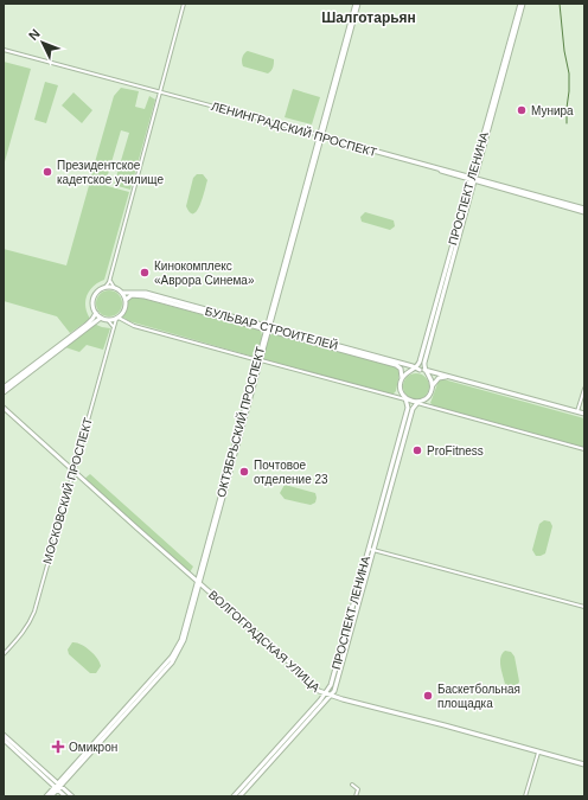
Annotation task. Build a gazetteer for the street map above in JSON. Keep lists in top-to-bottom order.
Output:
{
  "streets": {
    "main road": [
      "ЛЕНИНГРАДСКИЙ ПРОСПЕКТ",
      "ПРОСПЕКТ ЛЕНИНА",
      "БУЛЬВАР СТРОИТЕЛЕЙ",
      "ОКТЯБРЬСКИЙ ПРОСПЕКТ",
      "ВОЛГОГРАДСКАЯ УЛИЦА"
    ],
    "street": ["МОСКОВСКИЙ ПРОСПЕКТ"]
  },
  "crossings": [
    ["ЛЕНИНГРАДСКИЙ ПРОСПЕКТ", "ПРОСПЕКТ ЛЕНИНА"],
    ["ЛЕНИНГРАДСКИЙ ПРОСПЕКТ", "ОКТЯБРЬСКИЙ ПРОСПЕКТ"],
    ["ПРОСПЕКТ ЛЕНИНА", "БУЛЬВАР СТРОИТЕЛЕЙ"],
    ["ПРОСПЕКТ ЛЕНИНА", "ВОЛГОГРАДСКАЯ УЛИЦА"],
    ["БУЛЬВАР СТРОИТЕЛЕЙ", "ОКТЯБРЬСКИЙ ПРОСПЕКТ"],
    ["БУЛЬВАР СТРОИТЕЛЕЙ", "МОСКОВСКИЙ ПРОСПЕКТ"],
    ["ОКТЯБРЬСКИЙ ПРОСПЕКТ", "ВОЛГОГРАДСКАЯ УЛИЦА"],
    ["МОСКОВСКИЙ ПРОСПЕКТ", "ВОЛГОГРАДСКАЯ УЛИЦА"]
  ],
  "districts": ["Шалготарьян"],
  "places": {
    "other": [
      "Мунира",
      "Президентское кадетское училище",
      "Кинокомплекс «Аврора Синема»",
      "ProFitness",
      "Почтовое отделение 23",
      "Баскетбольная площадка"
    ],
    "health": ["Омикрон"]
  },
  "north": "top left"
}
